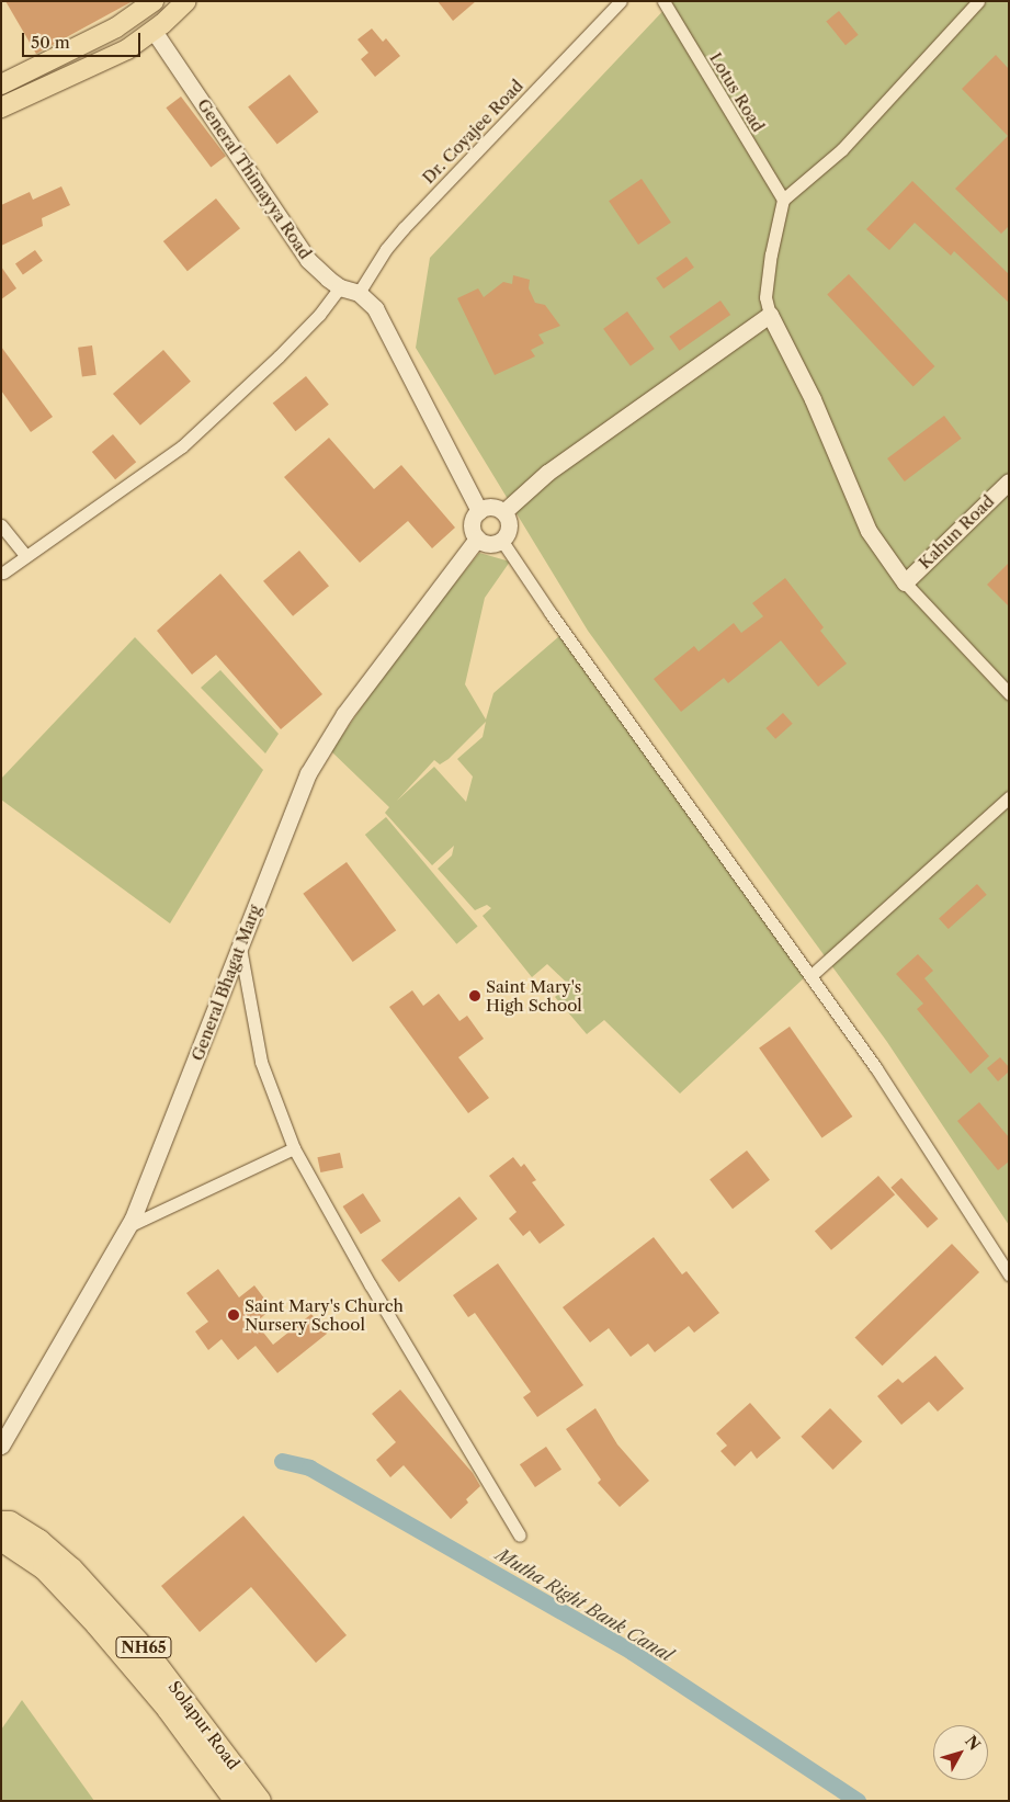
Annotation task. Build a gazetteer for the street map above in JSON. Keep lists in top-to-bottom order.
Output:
{
  "streets": {
    "highway": ["NH65", "Solapur Road"],
    "street": [
      "Lotus Road",
      "Dr. Coyajee Road",
      "General Thimayya Road",
      "Kahun Road",
      "General Bhagat Marg"
    ]
  },
  "crossings": [
    ["Dr. Coyajee Road", "General Thimayya Road"],
    ["General Thimayya Road", "General Bhagat Marg"]
  ],
  "water": ["Mutha Right Bank Canal"],
  "places": ["Saint Mary's High School", "Saint Mary's Church Nursery School"],
  "scale_bar": "50 m",
  "north": "top right"
}
